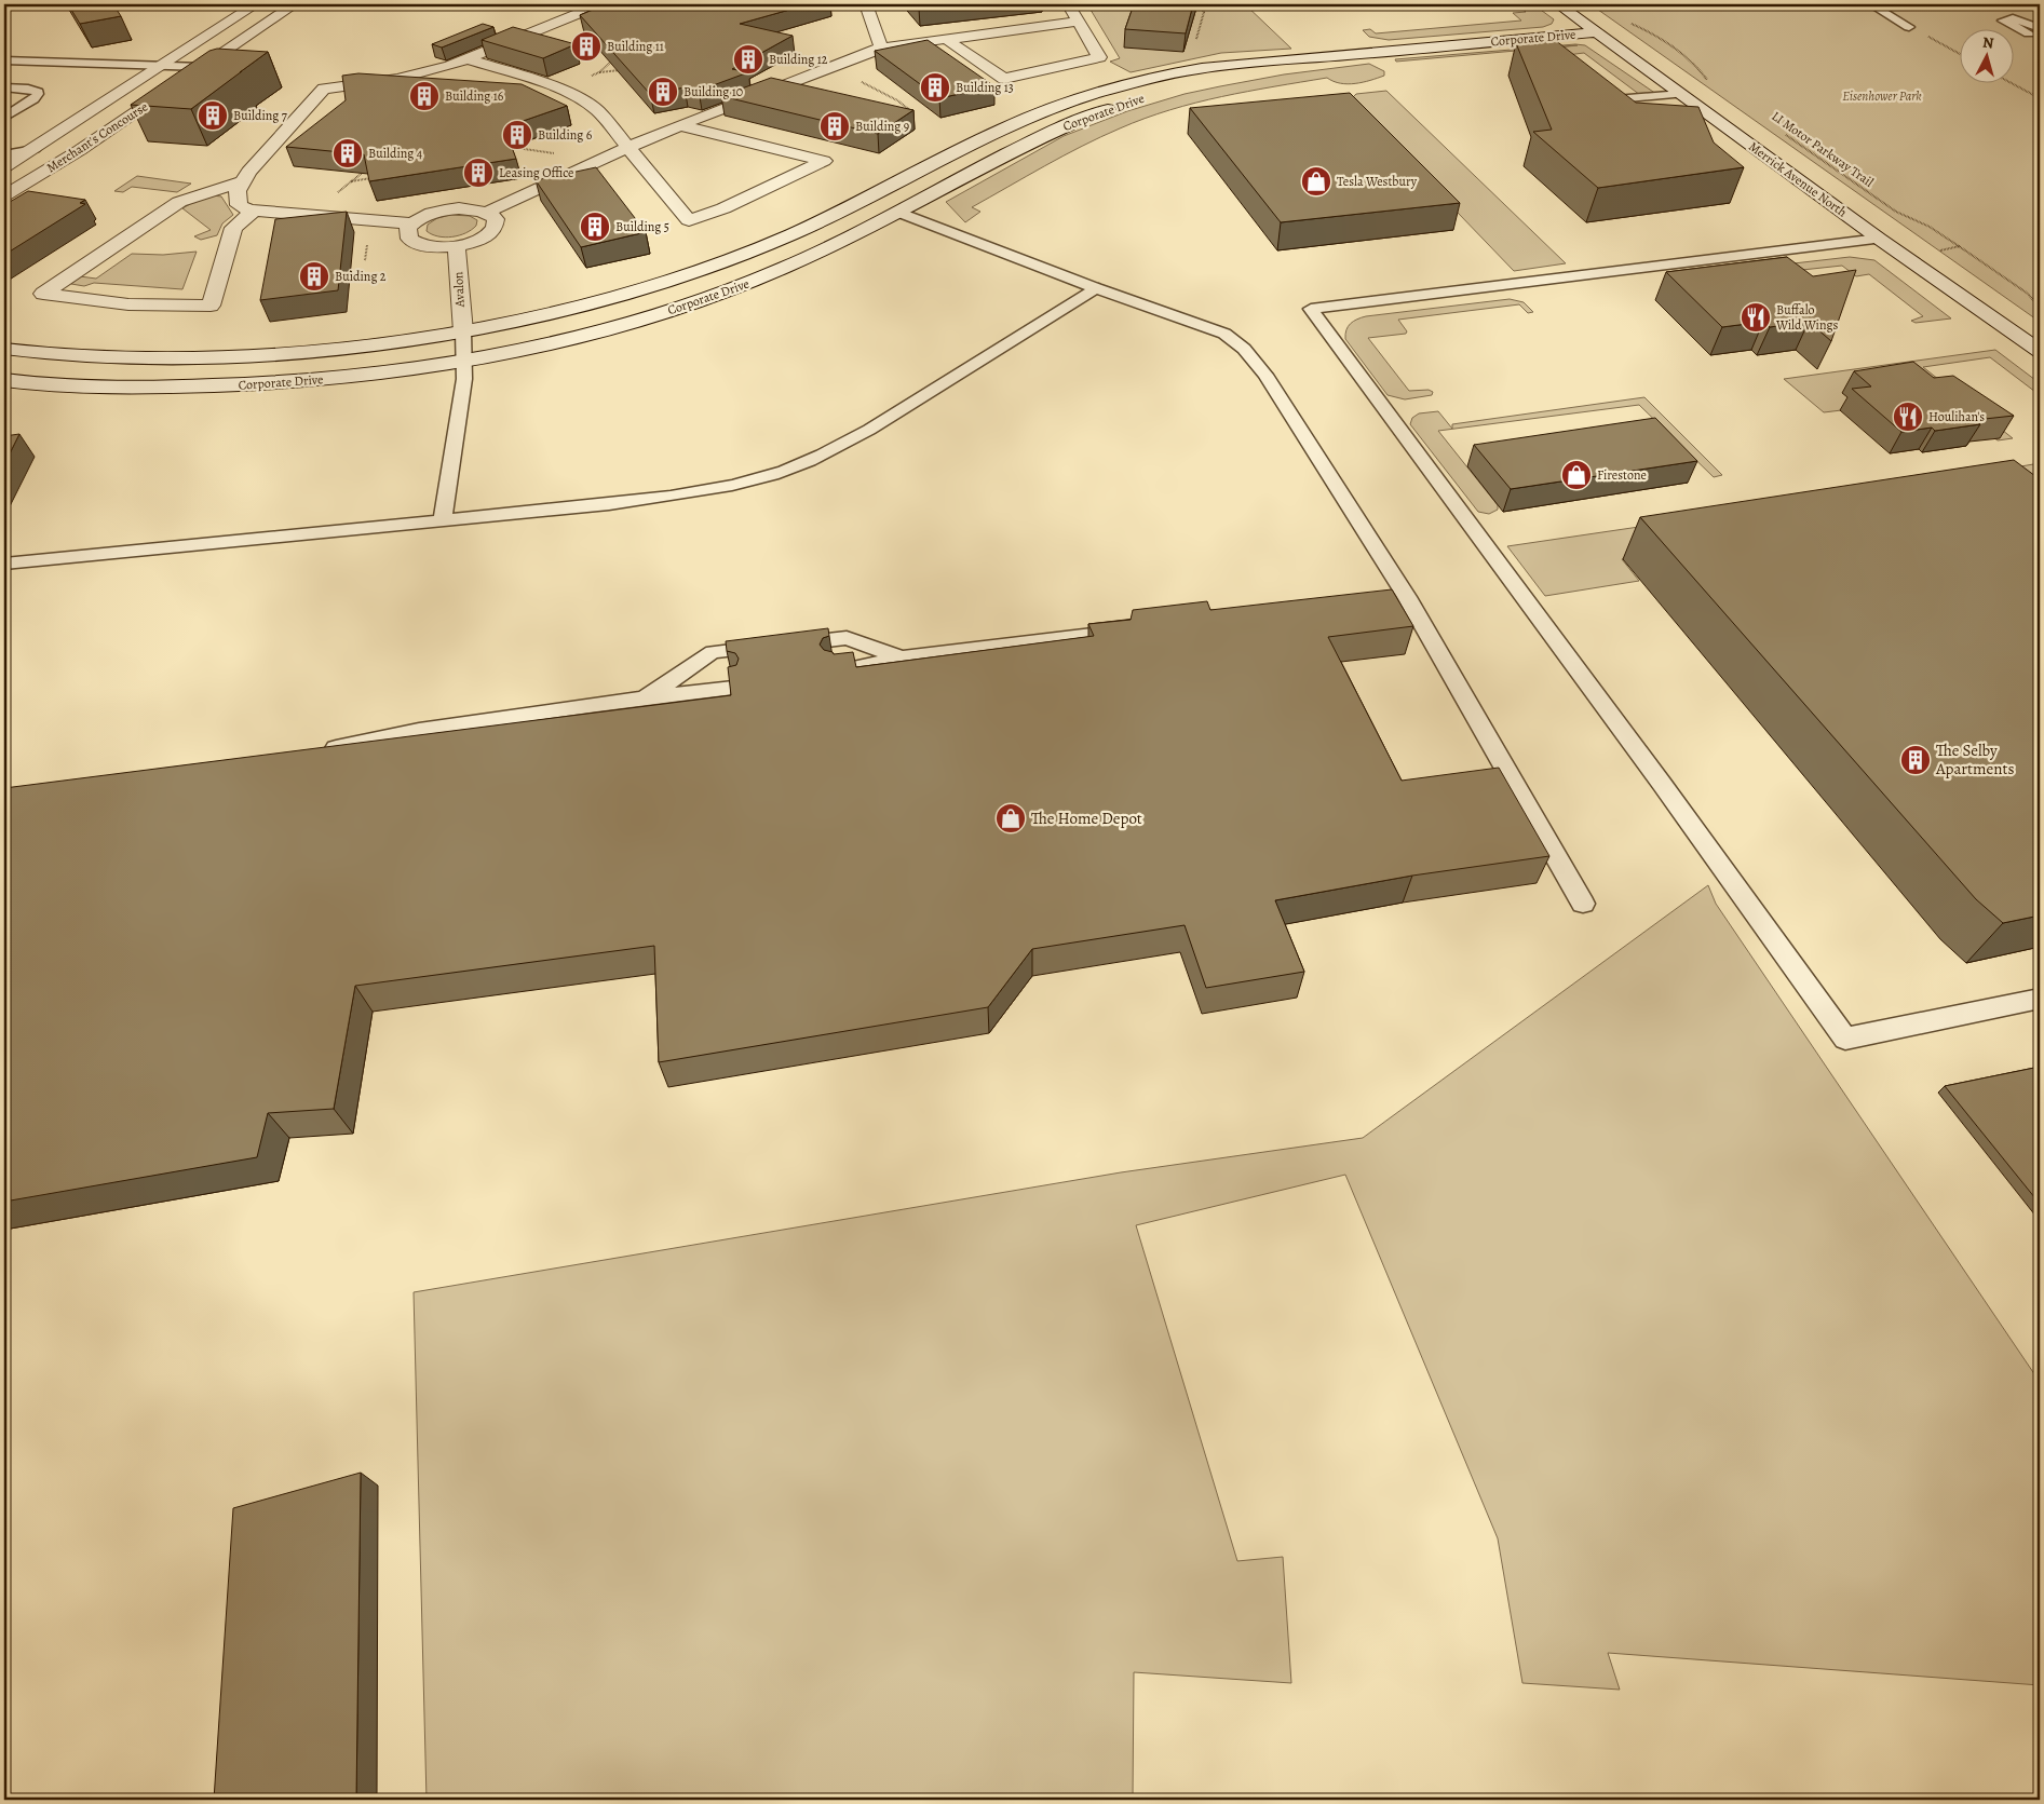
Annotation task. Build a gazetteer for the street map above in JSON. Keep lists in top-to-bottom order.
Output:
{
  "streets": {
    "street": [
      "Corporate Drive",
      "Merchant's Concourse",
      "Merrick Avenue North",
      "Avalon"
    ],
    "path": ["LI Motor Parkway Trail"]
  },
  "crossings": [
    ["Corporate Drive", "Merrick Avenue North"],
    ["Corporate Drive", "Avalon"]
  ],
  "parks": ["Eisenhower Park"],
  "places": {
    "building": [
      "Building 11",
      "Building 12",
      "Building 13",
      "Building 10",
      "Building 16",
      "Building 7",
      "Building 9",
      "Building 6",
      "Building 4",
      "Leasing Office",
      "Building 5",
      "Buiding 2",
      "The Selby Apartments"
    ],
    "shop": ["Tesla Westbury", "Firestone", "The Home Depot"],
    "restaurant": ["Buffalo Wild Wings", "Houlihan's"]
  },
  "north": "top"
}
